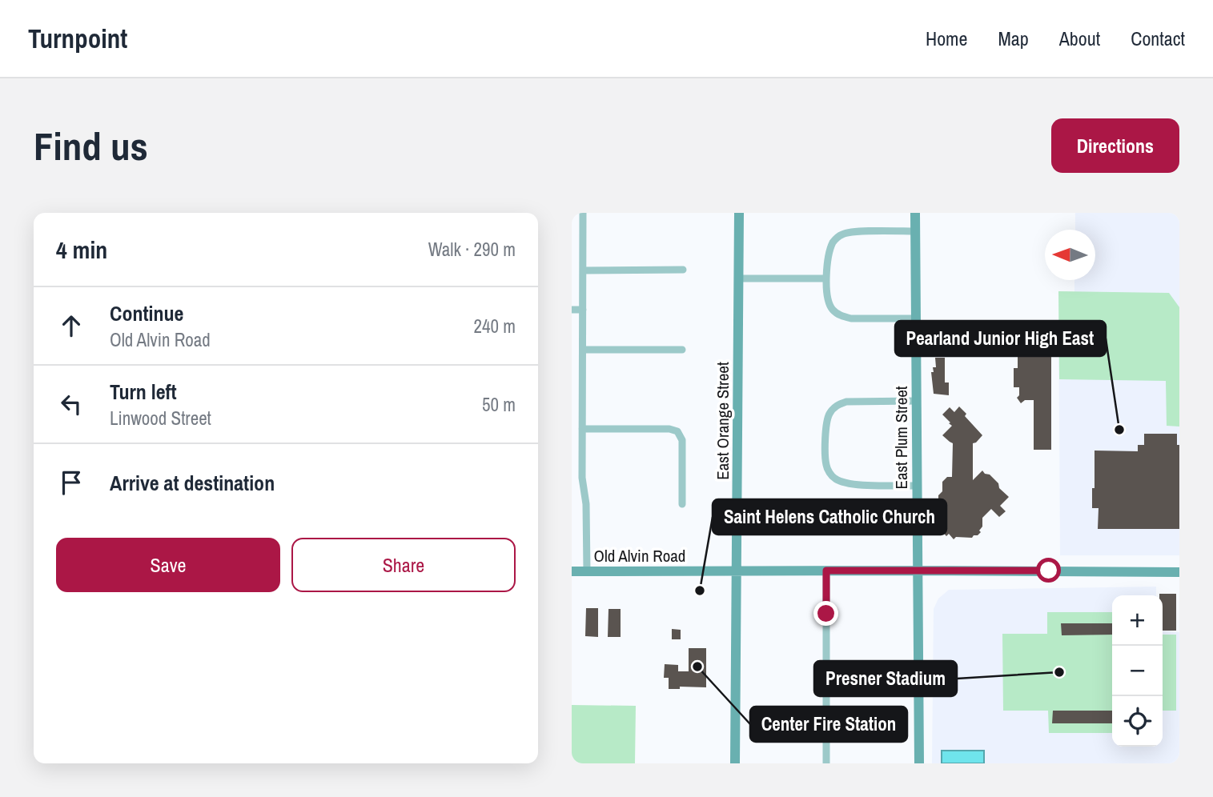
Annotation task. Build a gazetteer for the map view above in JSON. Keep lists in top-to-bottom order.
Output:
{
  "streets": {
    "street": ["East Orange Street", "East Plum Street", "Old Alvin Road"]
  },
  "crossings": [
    ["East Orange Street", "Old Alvin Road"],
    ["East Plum Street", "Old Alvin Road"]
  ],
  "places": [
    "Pearland Junior High East",
    "Saint Helens Catholic Church",
    "Center Fire Station",
    "Presner Stadium"
  ],
  "north": "left",
  "page": {
    "header": "Turnpoint",
    "nav": [
      "Home",
      "Map",
      "About",
      "Contact"
    ],
    "buttons": [
      "Directions",
      ["Save", "Share"]
    ],
    "title": "Find us",
    "heading": ["4 min", "Walk · 290 m"],
    "list": [
      ["Continue", "Old Alvin Road", "240 m"],
      ["Turn left", "Linwood Street", "50 m"],
      "Arrive at destination"
    ],
    "map_buttons": ["+", "−"]
  }
}
